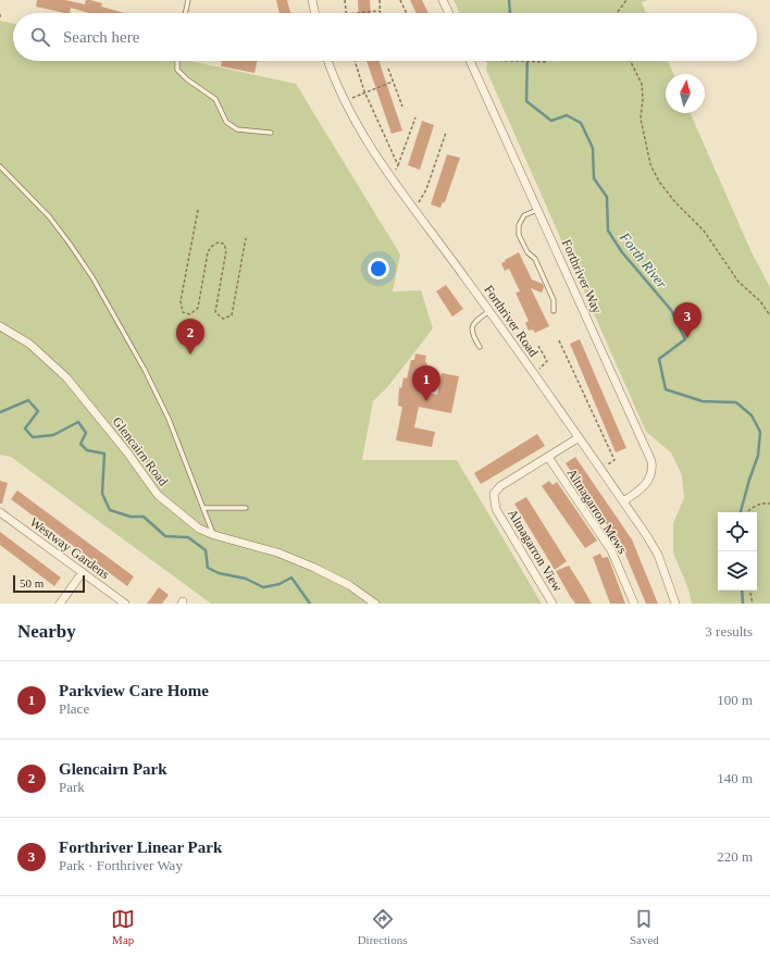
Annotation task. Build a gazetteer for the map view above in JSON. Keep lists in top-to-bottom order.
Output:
{
  "streets": {
    "street": [
      "Forthriver Way",
      "Forthriver Road",
      "Glencairn Road",
      "Altnagarron Mews",
      "Westway Gardens",
      "Altnagarron View"
    ]
  },
  "crossings": [
    ["Forthriver Way", "Forthriver Road"],
    ["Altnagarron Mews", "Altnagarron View"]
  ],
  "water": ["Forth River"],
  "scale_bar": "50 m",
  "north": "top",
  "page": {
    "search": "Search here",
    "pins": ["3", "2", "1"],
    "scale": "50 m",
    "heading": ["Nearby", "3 results"],
    "list": [
      {
        "mark": "1",
        "name": "Parkview Care Home",
        "note": "Place",
        "value": "100 m"
      },
      {
        "mark": "2",
        "name": "Glencairn Park",
        "note": "Park",
        "value": "140 m"
      },
      {
        "mark": "3",
        "name": "Forthriver Linear Park",
        "note": "Park · Forthriver Way",
        "value": "220 m"
      }
    ],
    "nav": ["Map", "Directions", "Saved"]
  }
}
